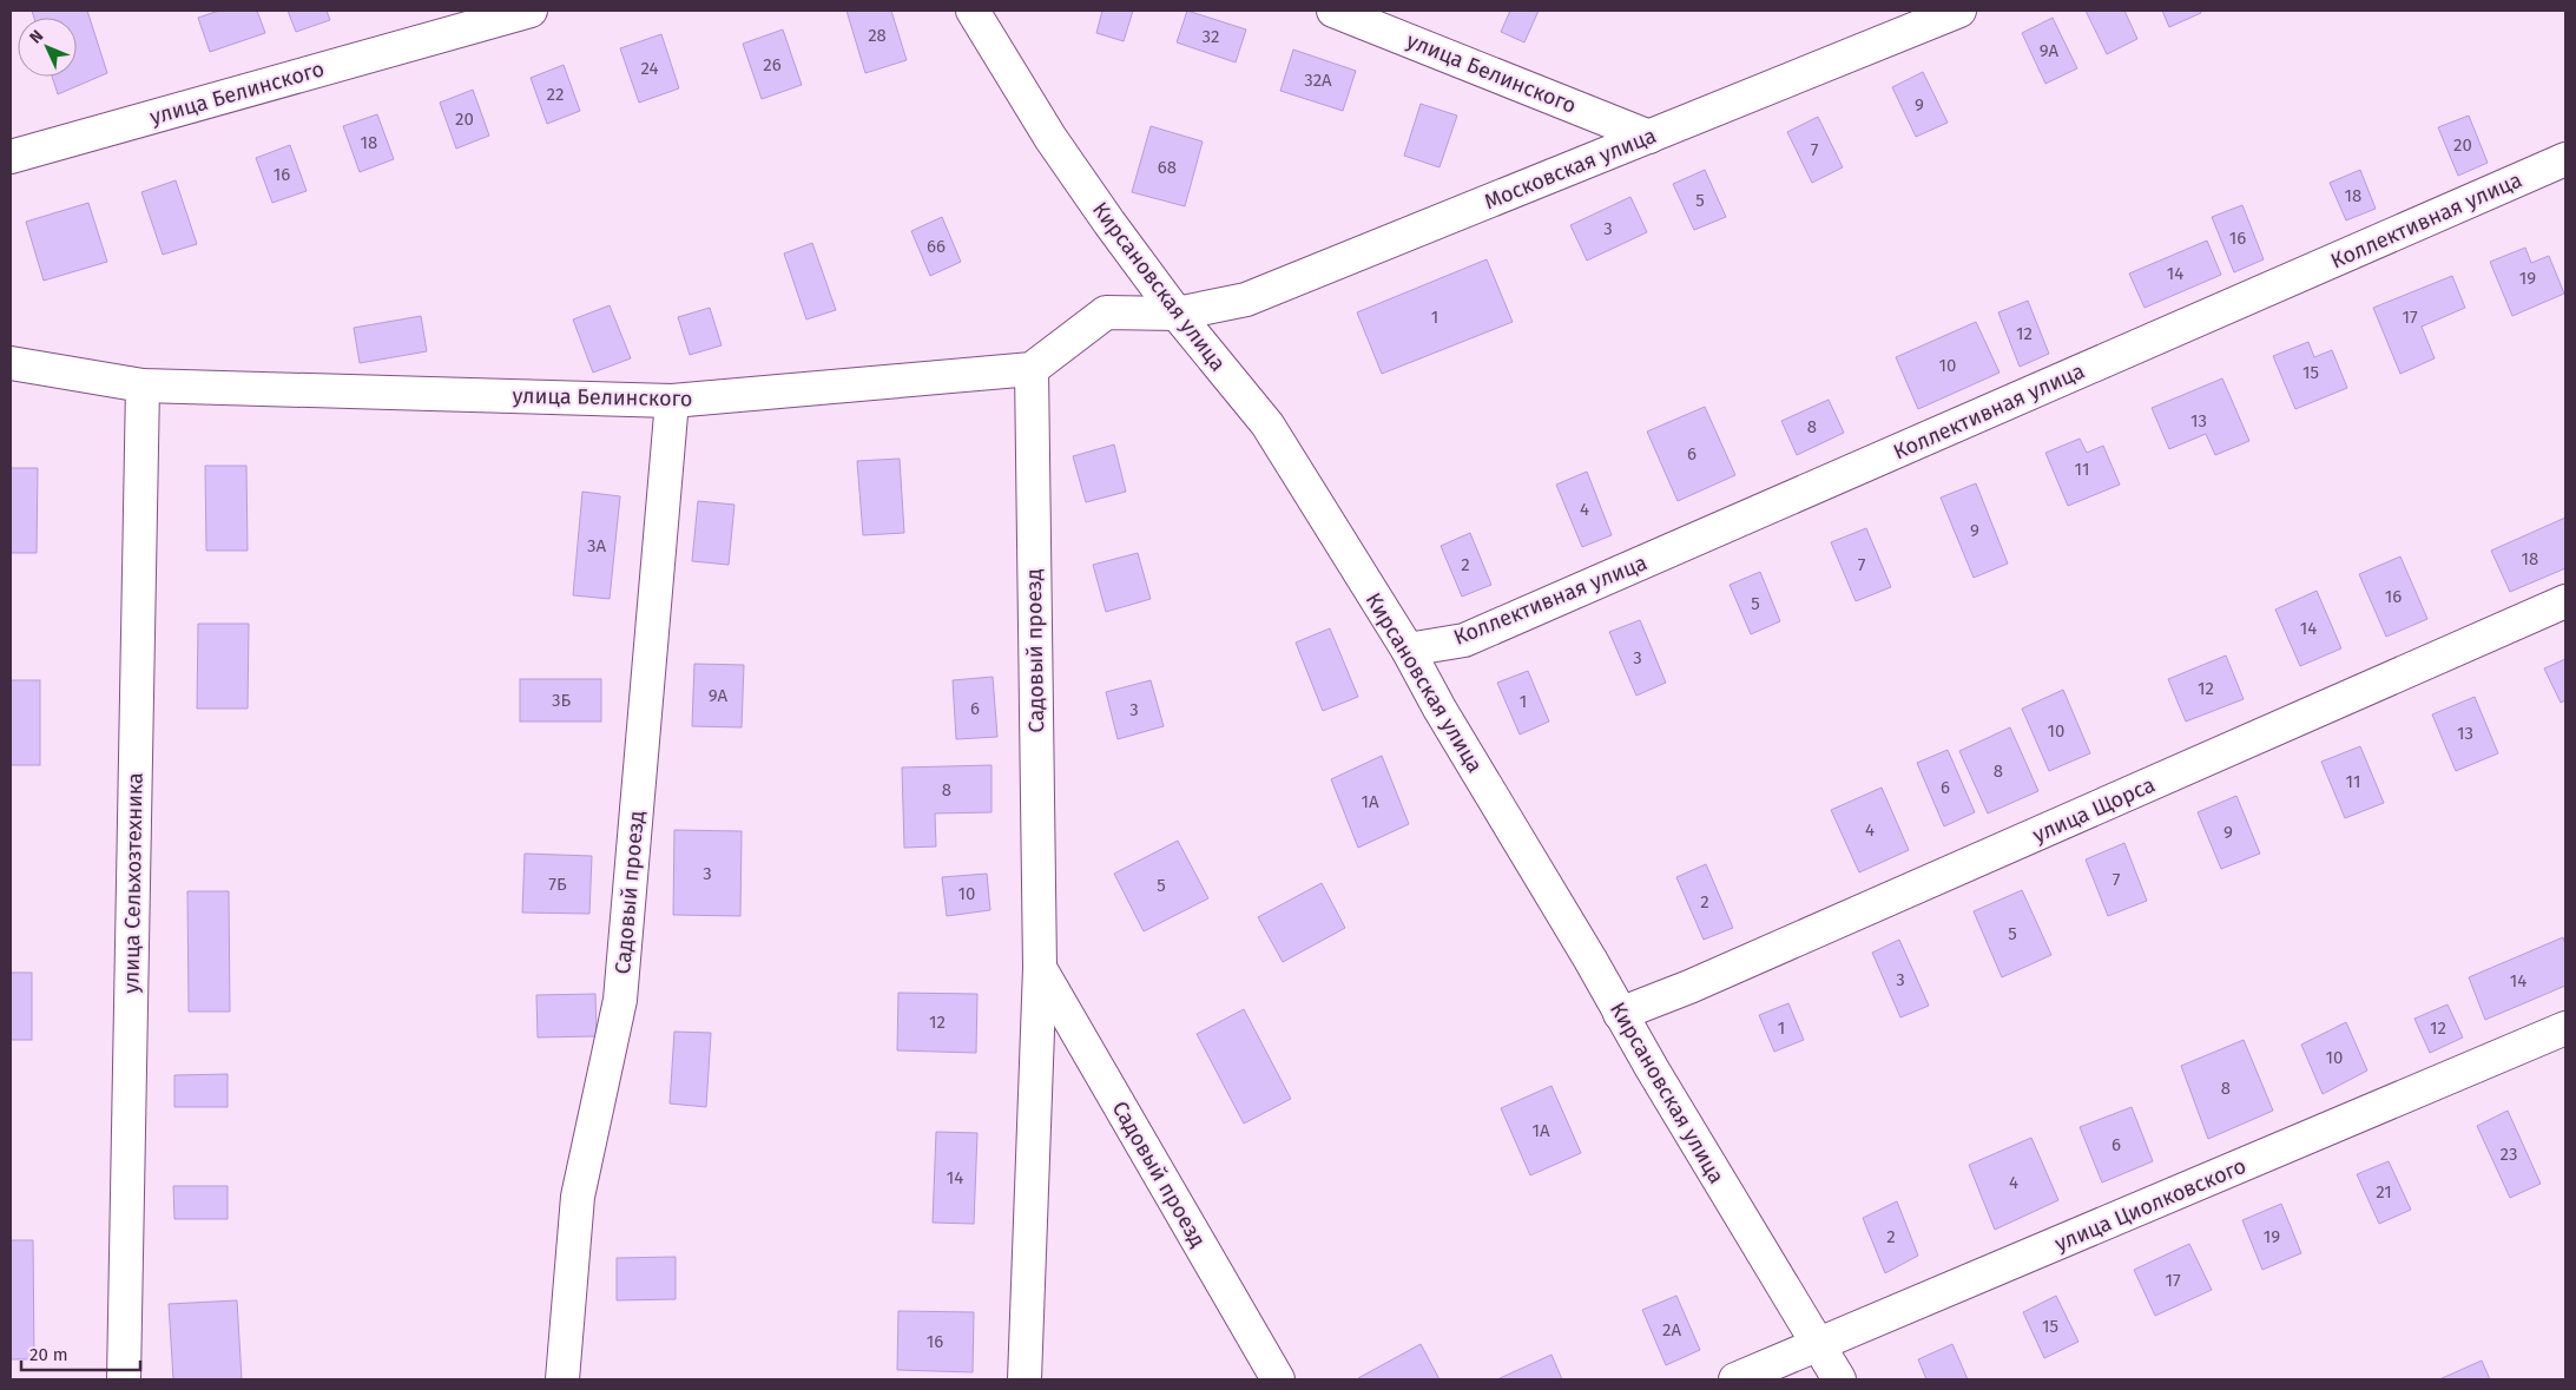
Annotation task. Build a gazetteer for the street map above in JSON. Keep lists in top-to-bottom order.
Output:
{
  "streets": {
    "street": [
      "улица Белинского",
      "Московская улица",
      "Коллективная улица",
      "Кирсановская улица",
      "Садовый проезд",
      "улица Щорса",
      "улица Сельхозтехника",
      "улица Циолковского"
    ]
  },
  "crossings": [
    ["улица Белинского", "Московская улица"],
    ["улица Белинского", "Садовый проезд"],
    ["улица Белинского", "улица Сельхозтехника"],
    ["Московская улица", "Кирсановская улица"],
    ["Коллективная улица", "Кирсановская улица"],
    ["Кирсановская улица", "улица Щорса"],
    ["Кирсановская улица", "улица Циолковского"]
  ],
  "house_numbers": [
    "28",
    "32",
    "9А",
    "26",
    "24",
    "32А",
    "22",
    "9",
    "20",
    "18",
    "20",
    "7",
    "68",
    "16",
    "18",
    "5",
    "3",
    "16",
    "66",
    "14",
    "19",
    "1",
    "17",
    "12",
    "10",
    "15",
    "13",
    "8",
    "6",
    "11",
    "4",
    "9",
    "3А",
    "18",
    "2",
    "7",
    "16",
    "5",
    "14",
    "3",
    "12",
    "9А",
    "3Б",
    "1",
    "6",
    "3",
    "10",
    "13",
    "8",
    "11",
    "6",
    "8",
    "1А",
    "4",
    "9",
    "3",
    "7",
    "7Б",
    "5",
    "10",
    "2",
    "5",
    "3",
    "14",
    "12",
    "1",
    "12",
    "10",
    "8",
    "1А",
    "6",
    "23",
    "14",
    "4",
    "21",
    "2",
    "19",
    "17",
    "15",
    "2А",
    "16"
  ],
  "scale_bar": "20 m",
  "north": "top left"
}
